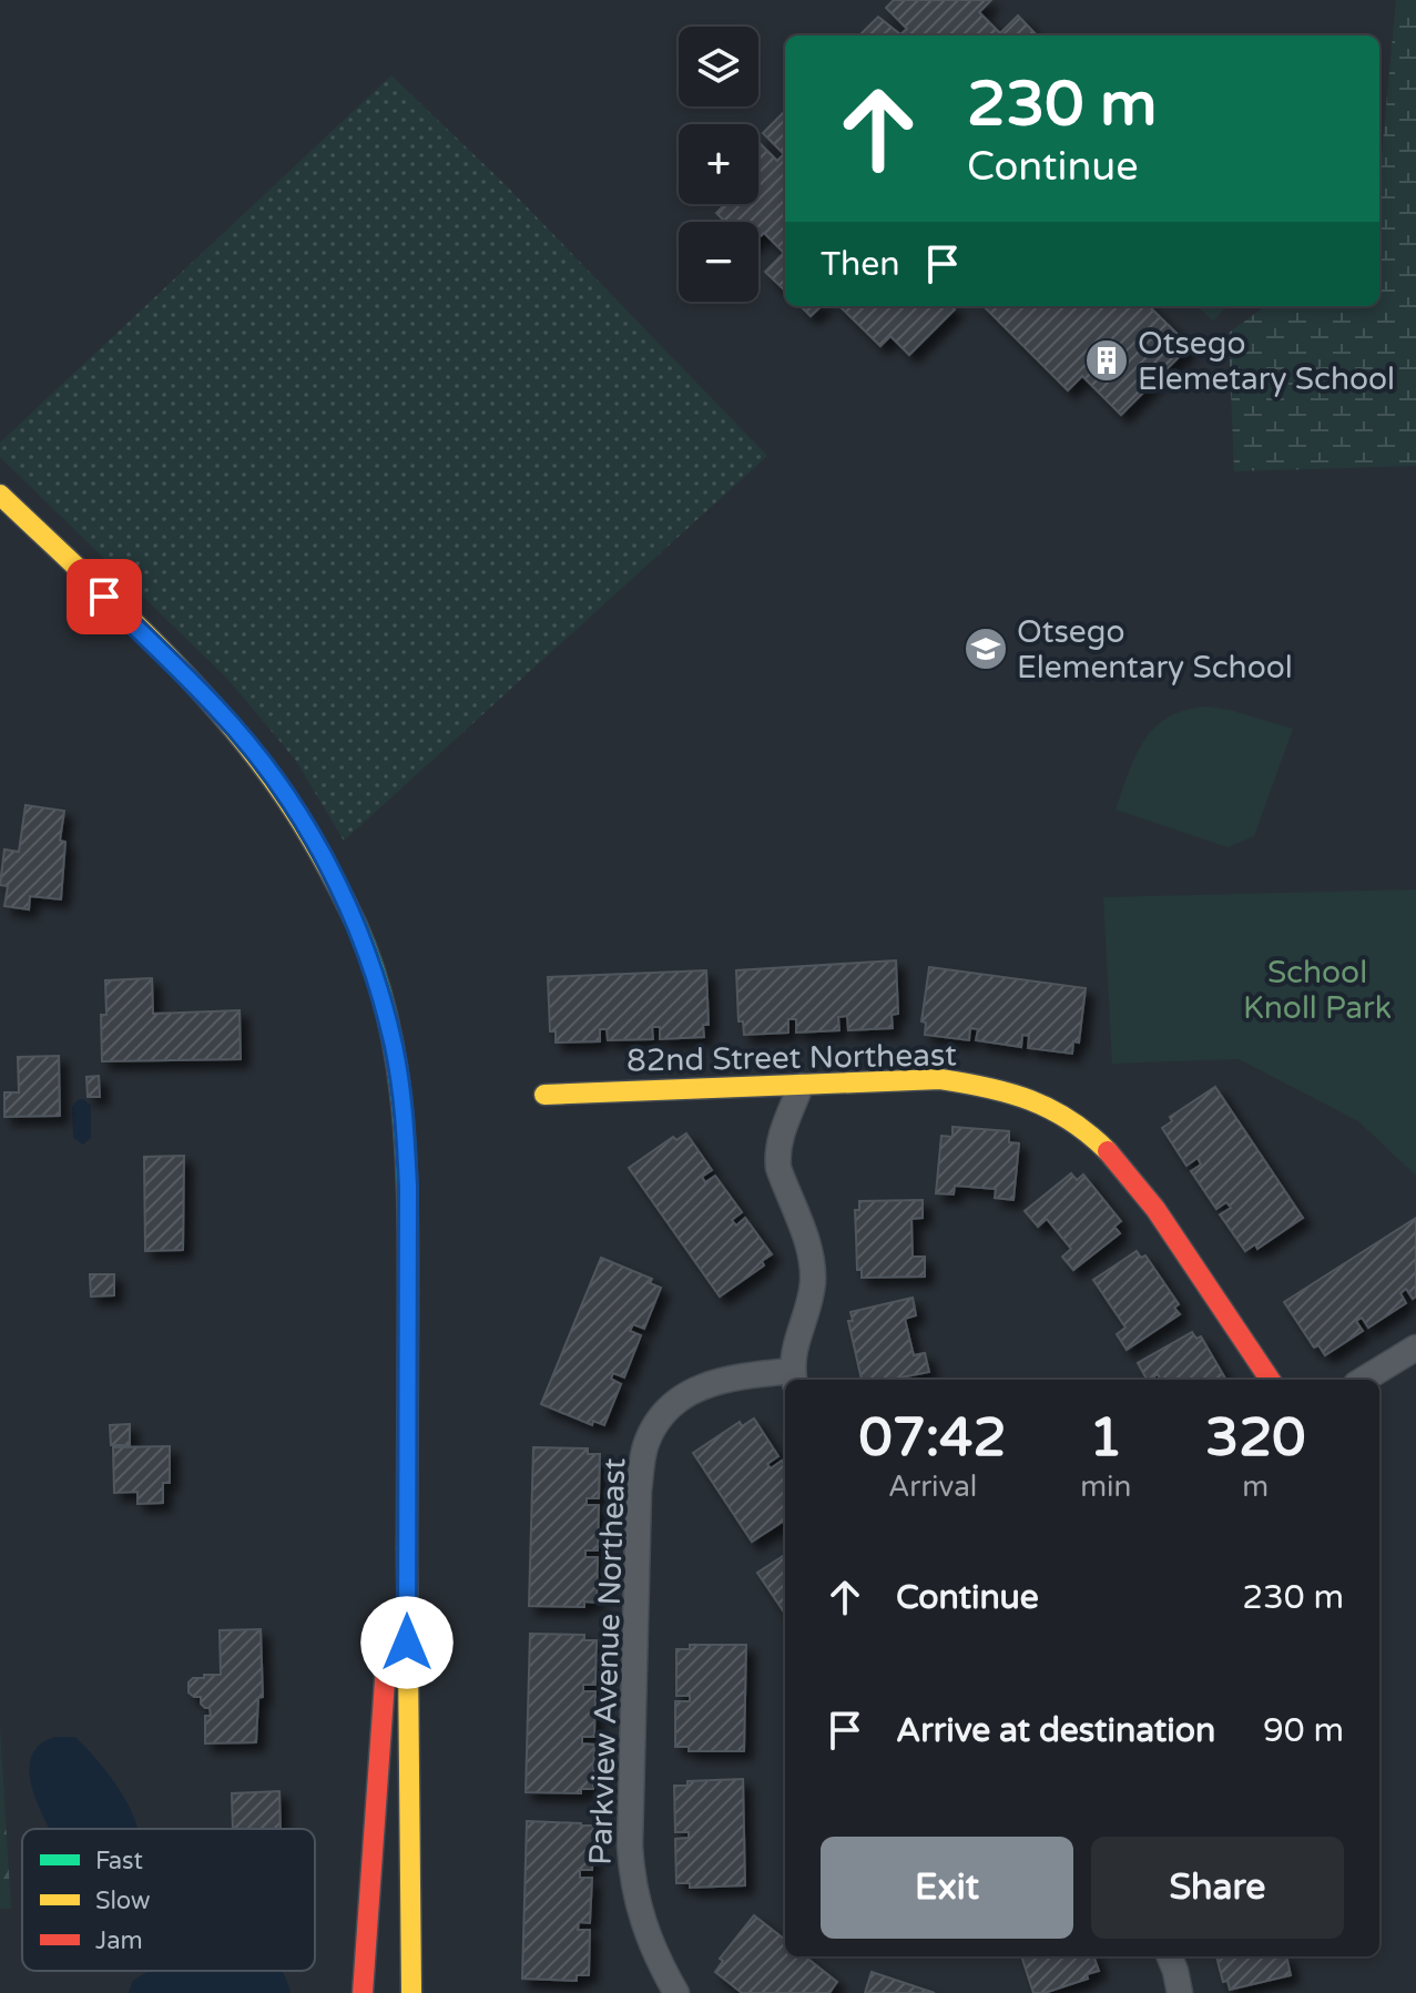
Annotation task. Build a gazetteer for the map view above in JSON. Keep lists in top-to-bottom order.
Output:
{
  "streets": {
    "main road": ["82nd Street Northeast"],
    "street": ["Parkview Avenue Northeast"]
  },
  "parks": ["School Knoll Park"],
  "places": {
    "building": ["Otsego Elemetary School"],
    "school or university": ["Otsego Elementary School"]
  },
  "legend": ["Fast", "Slow", "Jam"],
  "page": {
    "map_buttons": ["+", "−"],
    "turn": ["230 m", "Continue"],
    "then": "Then",
    "eta": [
      "07:42",
      "Arrival",
      "1",
      "min",
      "320",
      "m"
    ],
    "list": [
      {
        "name": "Continue",
        "value": "230 m"
      },
      {
        "name": "Arrive at destination",
        "value": "90 m"
      }
    ],
    "buttons": ["Exit", "Share"]
  }
}
